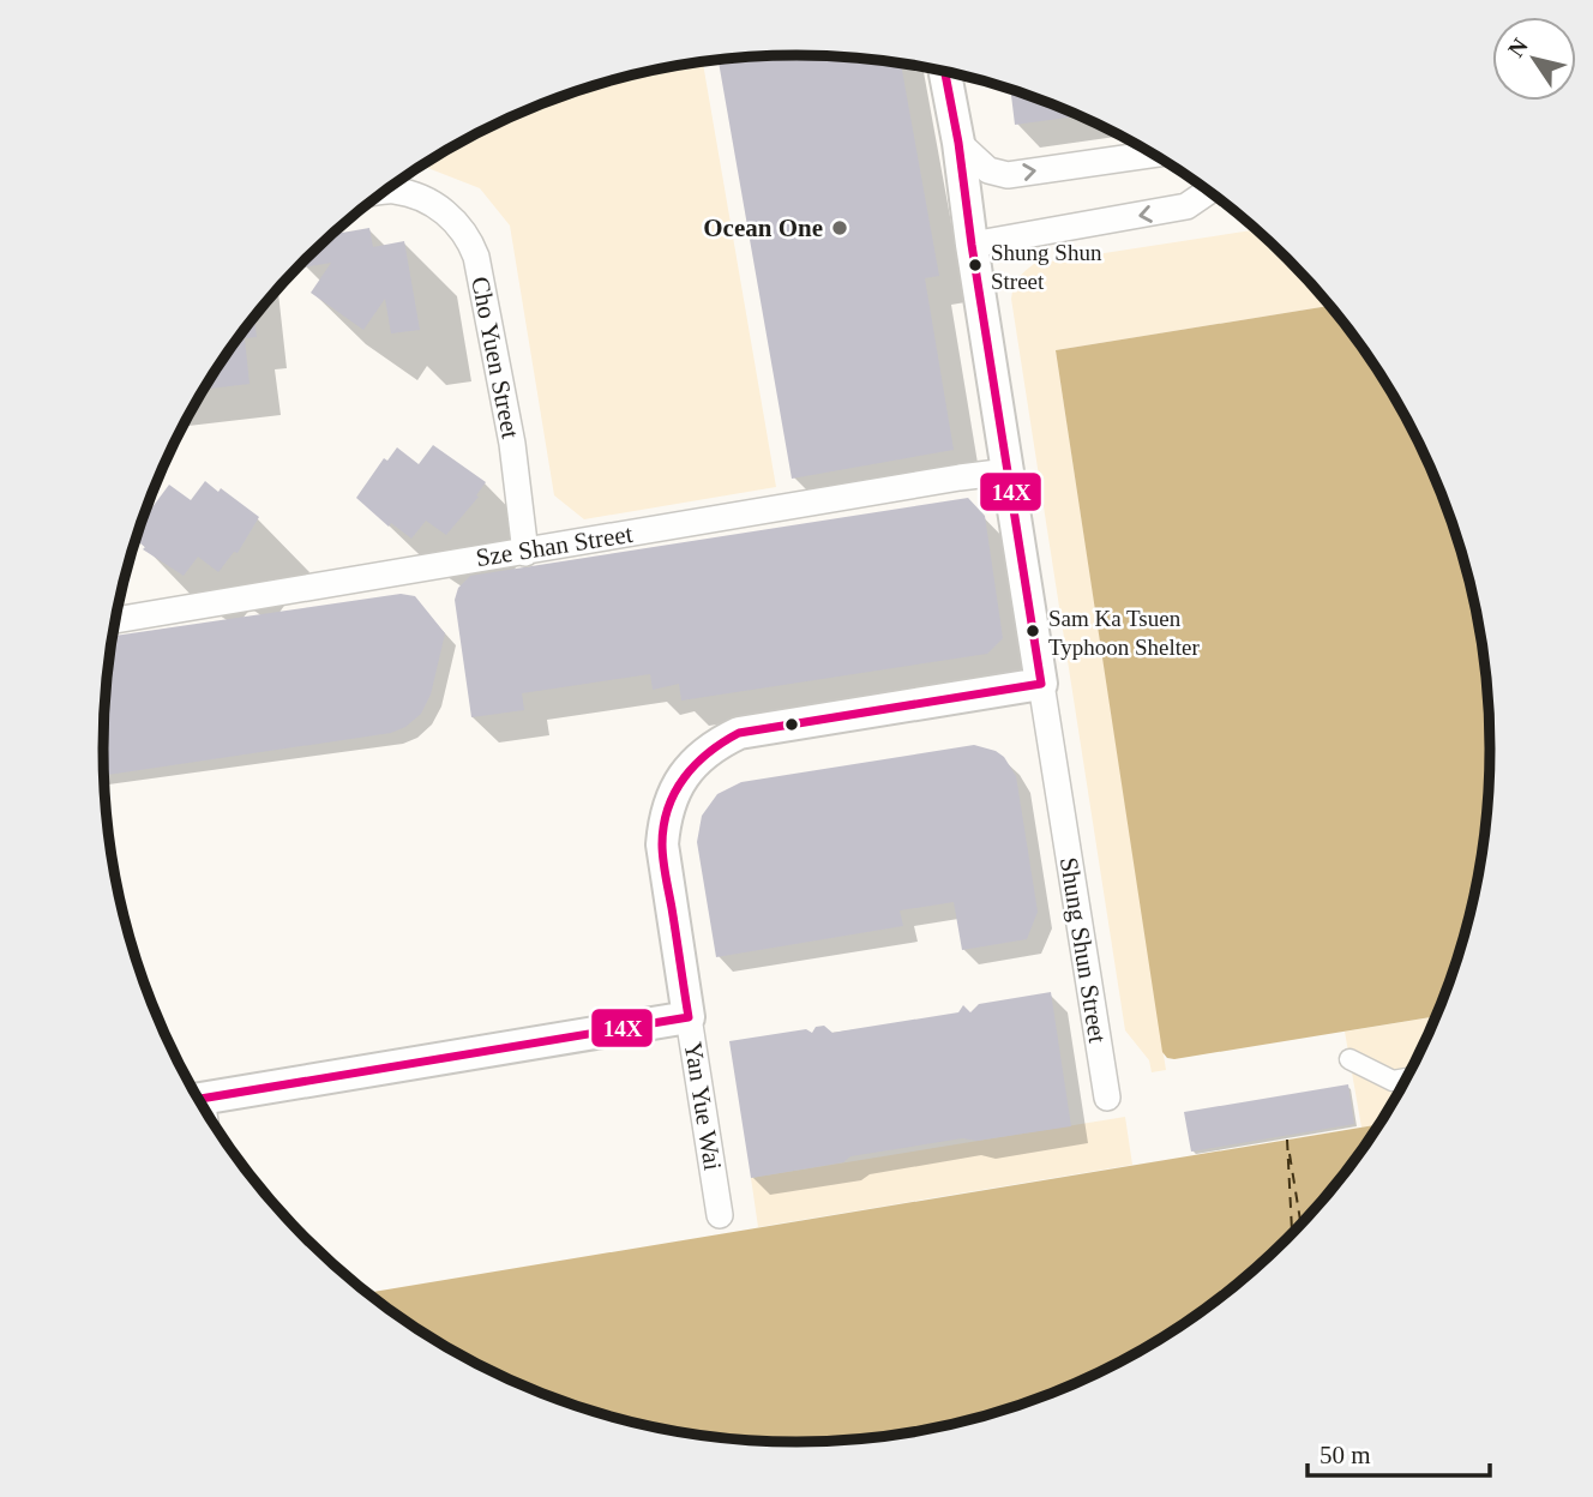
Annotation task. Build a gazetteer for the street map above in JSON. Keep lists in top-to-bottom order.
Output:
{
  "streets": {
    "street": [
      "Cho Yuen Street",
      "Sze Shan Street",
      "Shung Shun Street",
      "Yan Yue Wai"
    ]
  },
  "crossings": [
    ["Cho Yuen Street", "Sze Shan Street"],
    ["Sze Shan Street", "Shung Shun Street"],
    ["Shung Shun Street", "Yan Yue Wai"]
  ],
  "places": ["Ocean One", "Shung Shun Street", "Sam Ka Tsuen Typhoon Shelter"],
  "lines": ["transit line 14X"],
  "scale_bar": "50 m",
  "north": "top left"
}
